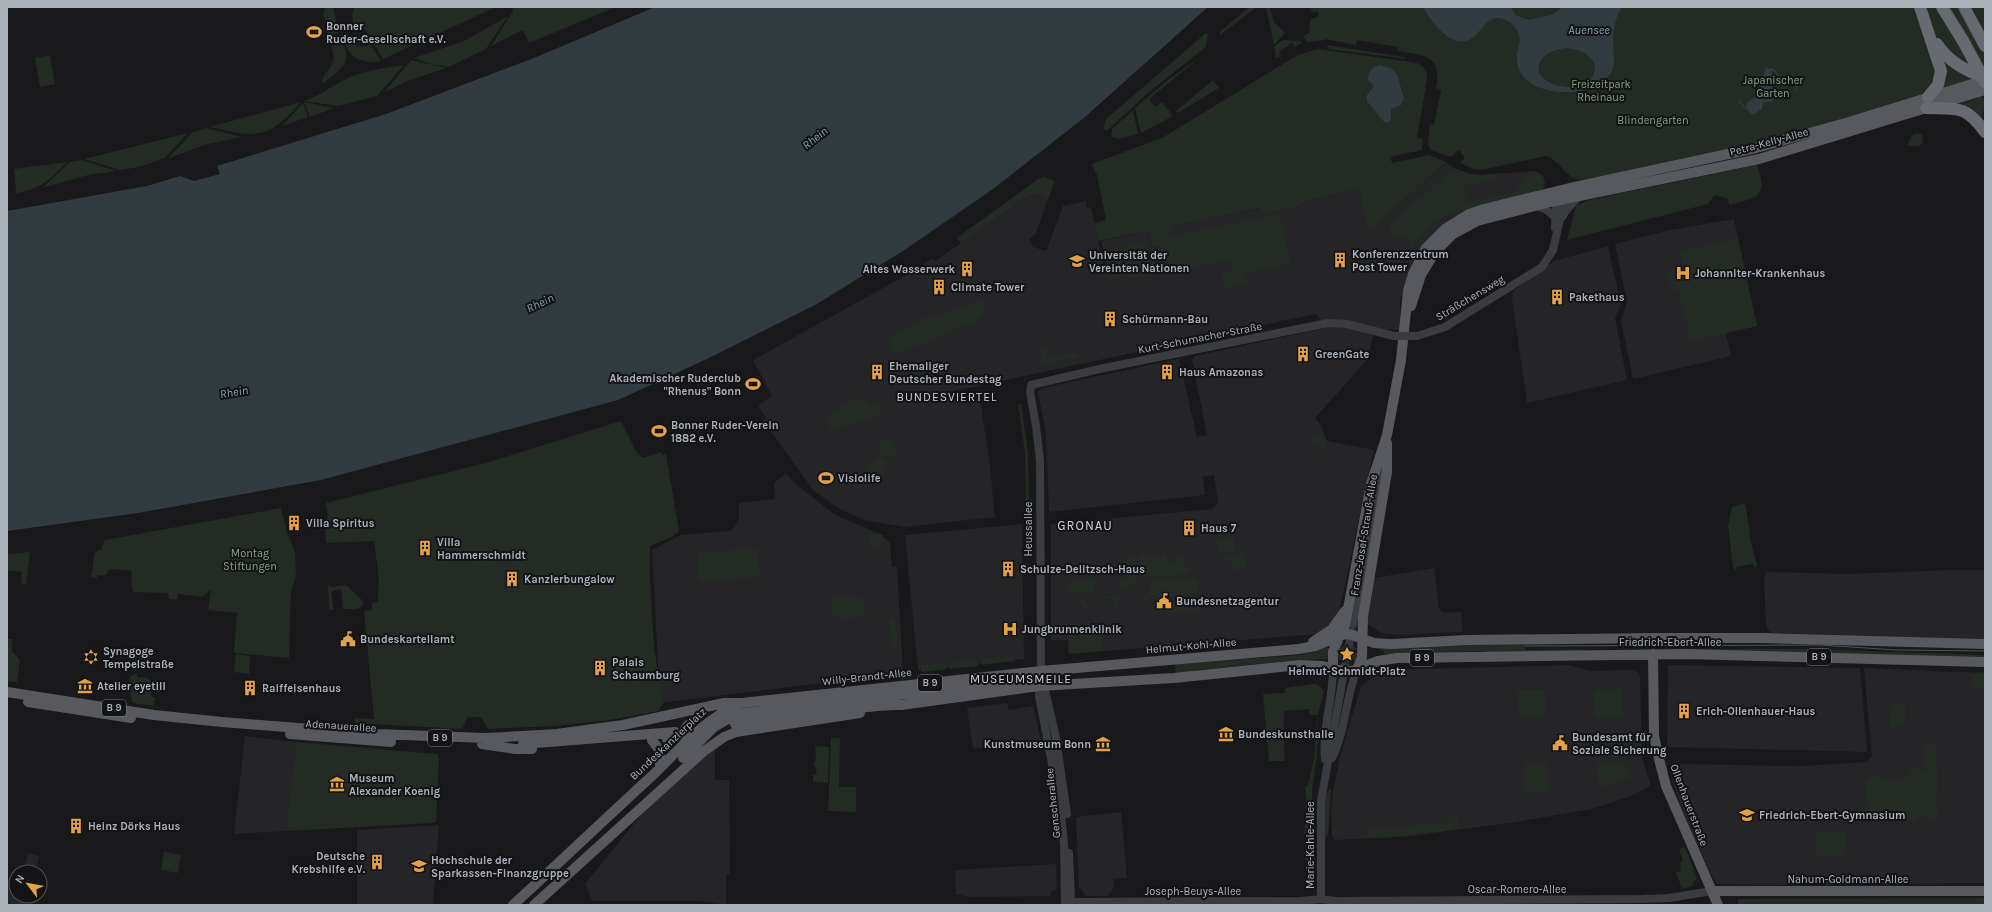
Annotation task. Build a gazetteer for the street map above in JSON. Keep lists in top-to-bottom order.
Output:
{
  "streets": {
    "main road": [
      "Petra-Kelly-Allee",
      "Franz-Josef-Strauß-Allee",
      "Friedrich-Ebert-Allee",
      "Helmut-Kohl-Allee",
      "B 9",
      "Willy-Brandt-Allee",
      "Adenauerallee",
      "Bundeskanzlerplatz",
      "Ollenhauerstraße",
      "Nahum-Goldmann-Allee"
    ],
    "street": [
      "Sträßchensweg",
      "Kurt-Schumacher-Straße",
      "Heussallee",
      "Genscherallee",
      "Marie-Kahle-Allee",
      "Oscar-Romero-Allee",
      "Joseph-Beuys-Allee"
    ]
  },
  "crossings": [
    ["Petra-Kelly-Allee", "Sträßchensweg"],
    ["Petra-Kelly-Allee", "Franz-Josef-Strauß-Allee"],
    ["Sträßchensweg", "Kurt-Schumacher-Straße"],
    ["Sträßchensweg", "Franz-Josef-Strauß-Allee"],
    ["Kurt-Schumacher-Straße", "Heussallee"],
    ["Heussallee", "Helmut-Kohl-Allee"],
    ["Heussallee", "B 9"],
    ["Heussallee", "Willy-Brandt-Allee"],
    ["Heussallee", "Genscherallee"],
    ["Franz-Josef-Strauß-Allee", "Friedrich-Ebert-Allee"],
    ["Franz-Josef-Strauß-Allee", "Helmut-Kohl-Allee"],
    ["Franz-Josef-Strauß-Allee", "B 9"],
    ["Franz-Josef-Strauß-Allee", "Marie-Kahle-Allee"],
    ["Friedrich-Ebert-Allee", "Helmut-Kohl-Allee"],
    ["Friedrich-Ebert-Allee", "B 9"],
    ["Friedrich-Ebert-Allee", "Ollenhauerstraße"],
    ["Friedrich-Ebert-Allee", "Marie-Kahle-Allee"],
    ["Helmut-Kohl-Allee", "B 9"],
    ["Helmut-Kohl-Allee", "Willy-Brandt-Allee"],
    ["Helmut-Kohl-Allee", "Genscherallee"],
    ["Helmut-Kohl-Allee", "Marie-Kahle-Allee"],
    ["B 9", "Willy-Brandt-Allee"],
    ["B 9", "Genscherallee"],
    ["B 9", "Marie-Kahle-Allee"],
    ["Willy-Brandt-Allee", "Bundeskanzlerplatz"],
    ["Willy-Brandt-Allee", "Genscherallee"],
    ["Adenauerallee", "Bundeskanzlerplatz"],
    ["Genscherallee", "Joseph-Beuys-Allee"],
    ["Ollenhauerstraße", "Nahum-Goldmann-Allee"],
    ["Ollenhauerstraße", "Oscar-Romero-Allee"],
    ["Marie-Kahle-Allee", "Oscar-Romero-Allee"],
    ["Marie-Kahle-Allee", "Joseph-Beuys-Allee"],
    ["Nahum-Goldmann-Allee", "Oscar-Romero-Allee"],
    ["Oscar-Romero-Allee", "Joseph-Beuys-Allee"]
  ],
  "districts": ["BUNDESVIERTEL", "GRONAU", "MUSEUMSMEILE"],
  "water": ["Auensee", "Rhein"],
  "parks": [
    "Japanischer Garten",
    "Freizeitpark Rheinaue",
    "Blindengarten",
    "Montag Stiftungen"
  ],
  "places": {
    "sports": [
      "Bonner Ruder-Gesellschaft e.V.",
      "Akademischer Ruderclub \"Rhenus\" Bonn",
      "Bonner Ruder-Verein 1882 e.V.",
      "Visiolife"
    ],
    "building": [
      "Konferenzzentrum Post Tower",
      "Altes Wasserwerk",
      "Climate Tower",
      "Pakethaus",
      "Schürmann-Bau",
      "GreenGate",
      "Ehemaliger Deutscher Bundestag",
      "Haus Amazonas",
      "Villa Spiritus",
      "Haus 7",
      "Villa Hammerschmidt",
      "Schulze-Delitzsch-Haus",
      "Kanzlerbungalow",
      "Palais Schaumburg",
      "Raiffeisenhaus",
      "Erich-Ollenhauer-Haus",
      "Heinz Dörks Haus",
      "Deutsche Krebshilfe e.V."
    ],
    "school or university": ["Universität der Vereinten Nationen", "Friedrich-Ebert-Gymnasium", "Hochschule der Sparkassen-Finanzgruppe"],
    "hospital": ["Johanniter-Krankenhaus", "Jungbrunnenklinik"],
    "public building": ["Bundesnetzagentur", "Bundeskartellamt", "Bundesamt für Soziale Sicherung"],
    "place": ["Helmut-Schmidt-Platz"],
    "synagogue": ["Synagoge Tempelstraße"],
    "museum": [
      "Atelier eyetill",
      "Bundeskunsthalle",
      "Kunstmuseum Bonn",
      "Museum Alexander Koenig"
    ]
  },
  "north": "top left"
}
